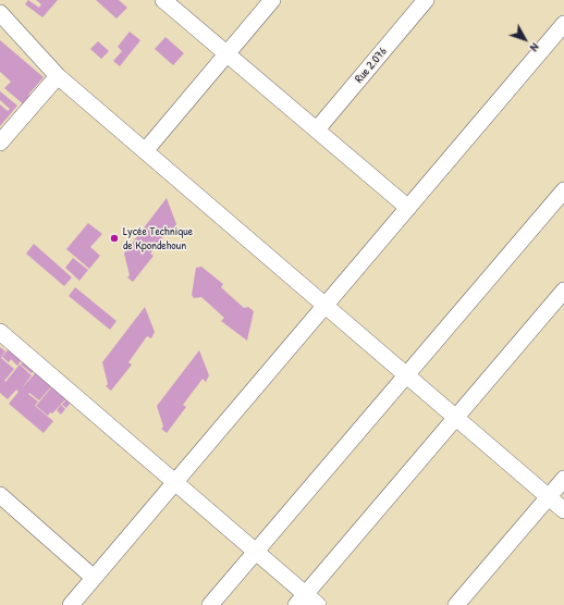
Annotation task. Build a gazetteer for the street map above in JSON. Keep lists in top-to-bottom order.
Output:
{
  "streets": {
    "street": ["Rue 2.076"]
  },
  "places": ["Lycée Technique de Kpondehoun"],
  "north": "bottom right"
}
